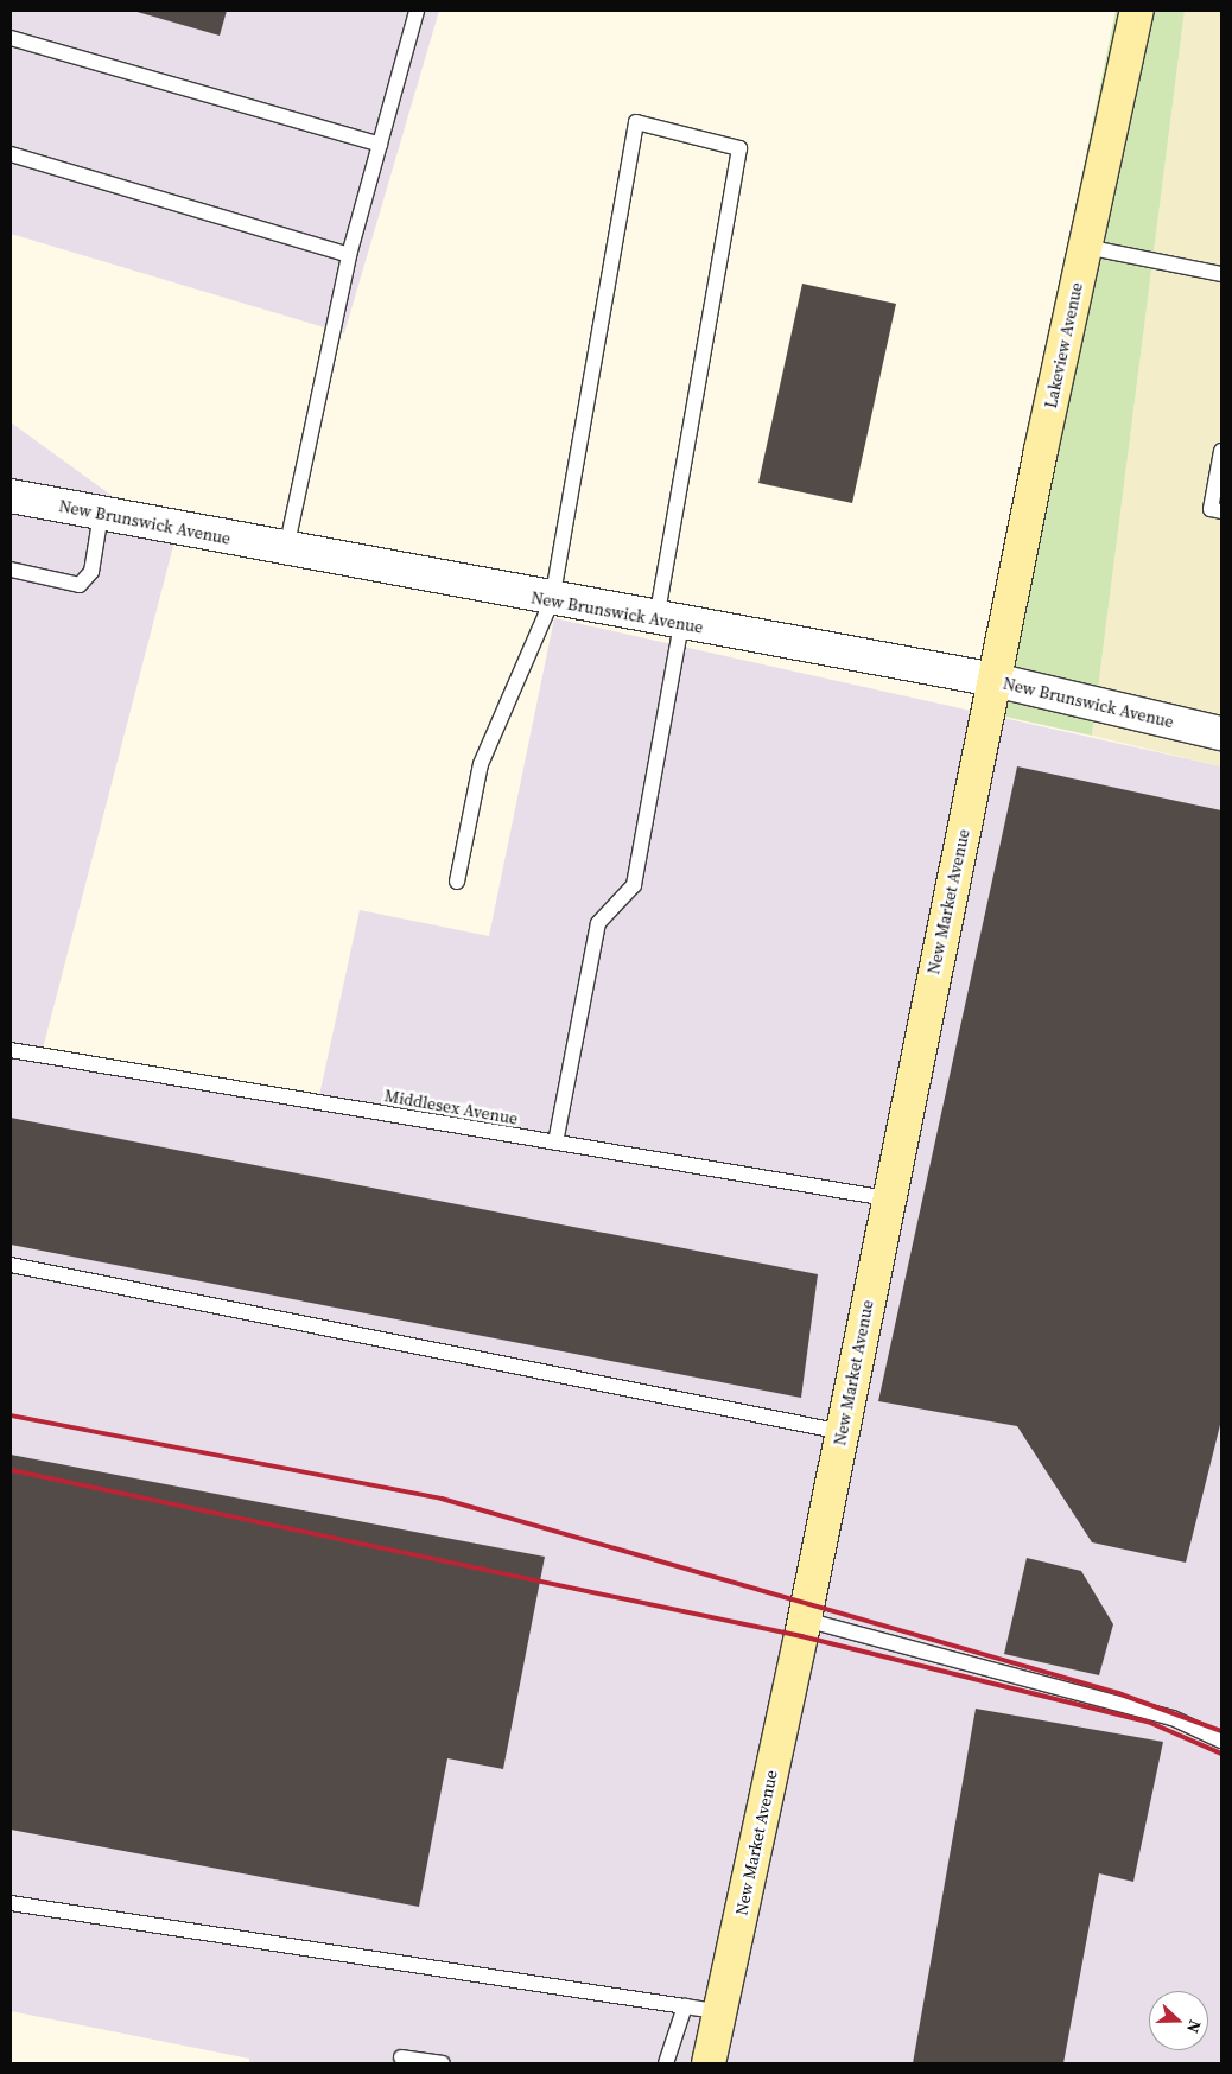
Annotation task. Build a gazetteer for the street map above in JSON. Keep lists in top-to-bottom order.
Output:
{
  "streets": {
    "main road": ["Lakeview Avenue", "New Market Avenue"],
    "street": ["New Brunswick Avenue"],
    "lane": ["Middlesex Avenue"]
  },
  "crossings": [
    ["Lakeview Avenue", "New Brunswick Avenue"],
    ["Lakeview Avenue", "New Market Avenue"],
    ["New Brunswick Avenue", "New Market Avenue"],
    ["New Market Avenue", "Middlesex Avenue"]
  ],
  "north": "right"
}
